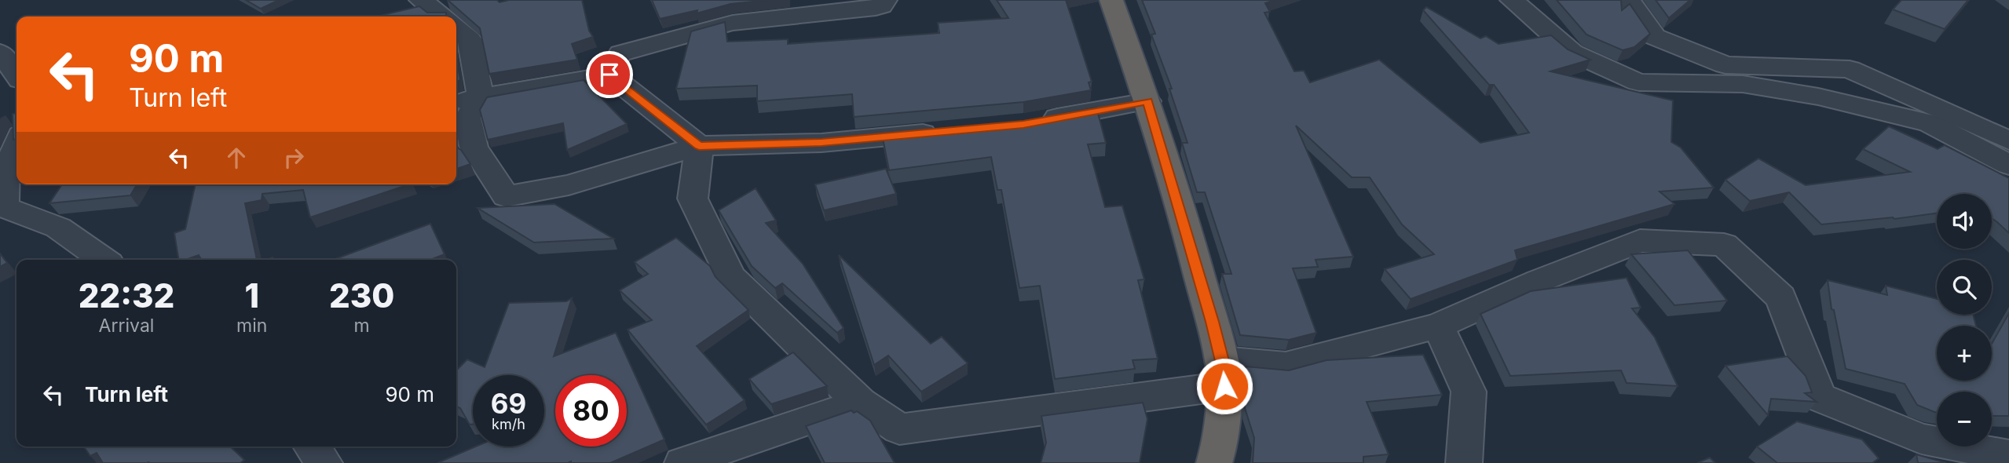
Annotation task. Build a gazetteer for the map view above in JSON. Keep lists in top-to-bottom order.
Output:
{
  "page": {
    "turn": ["90 m", "Turn left"],
    "map_buttons": ["+", "−"],
    "eta": [
      "22:32",
      "Arrival",
      "1",
      "min",
      "230",
      "m"
    ],
    "list": [
      {
        "name": "Turn left",
        "value": "90 m"
      }
    ],
    "speed": "69 km/h",
    "limit": "80"
  }
}
